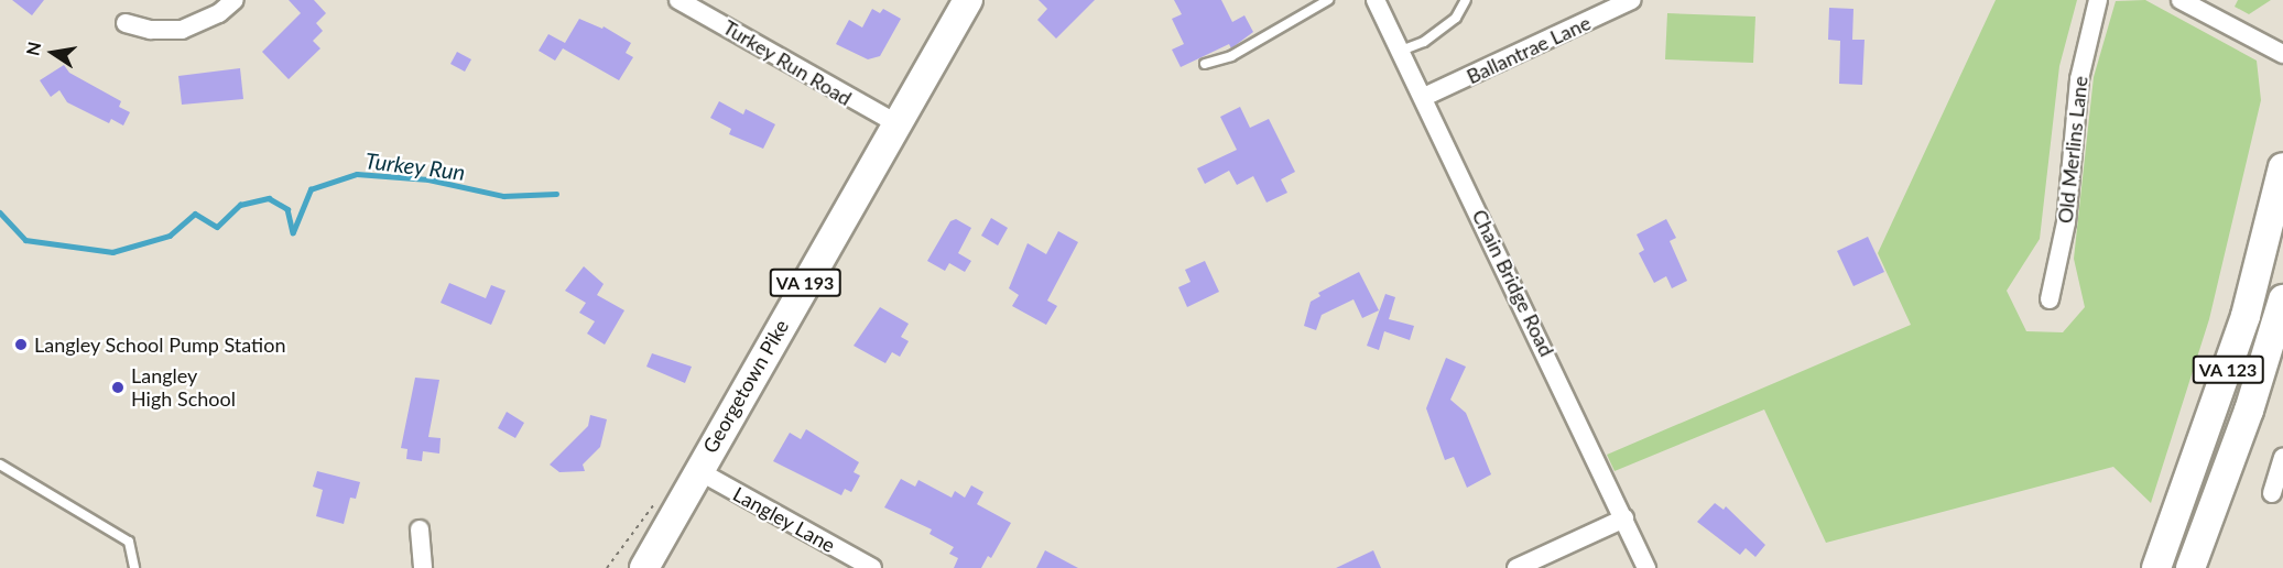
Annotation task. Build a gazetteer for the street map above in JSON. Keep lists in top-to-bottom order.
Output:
{
  "streets": {
    "main road": ["VA 193", "VA 123", "Georgetown Pike"],
    "street": [
      "Ballantrae Lane",
      "Turkey Run Road",
      "Old Merlins Lane",
      "Chain Bridge Road",
      "Langley Lane"
    ]
  },
  "crossings": [
    ["Ballantrae Lane", "Chain Bridge Road"],
    ["Turkey Run Road", "Georgetown Pike"],
    ["Georgetown Pike", "Langley Lane"]
  ],
  "water": ["Turkey Run"],
  "places": ["Langley School Pump Station", "Langley High School"],
  "north": "left"
}
